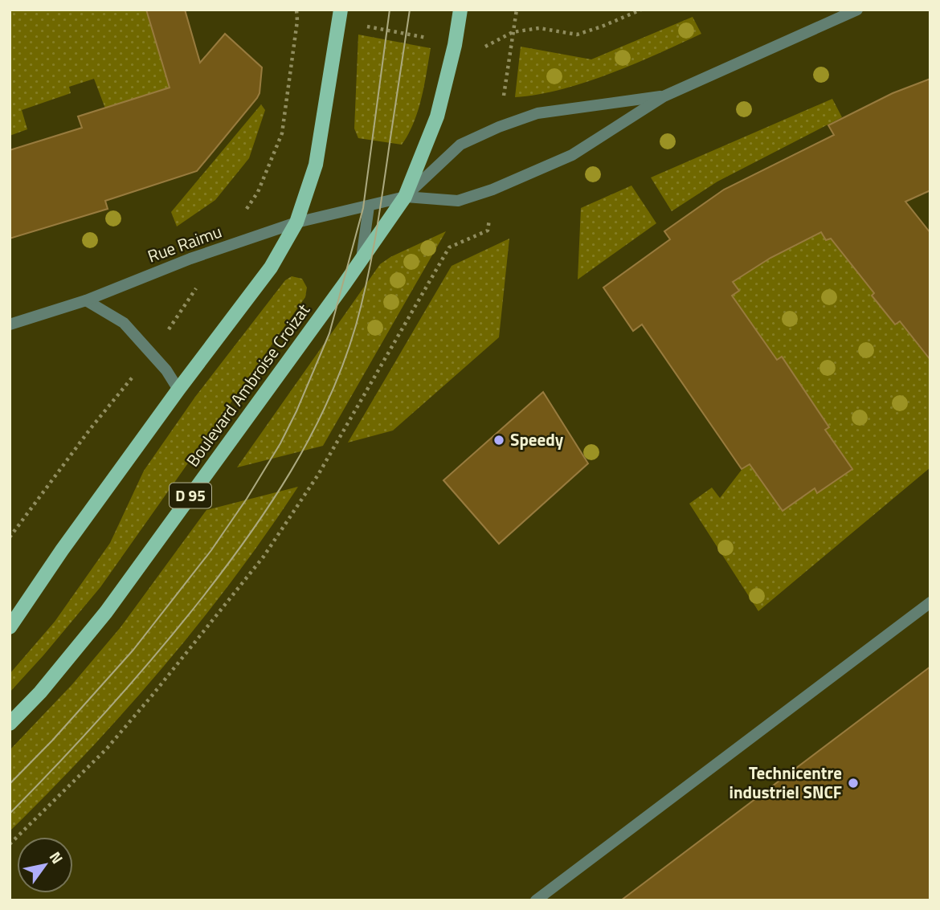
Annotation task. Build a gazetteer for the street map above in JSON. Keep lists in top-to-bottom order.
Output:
{
  "streets": {
    "main road": ["Boulevard Ambroise Croizat", "D 95"],
    "street": ["Rue Raimu"]
  },
  "crossings": [
    ["Rue Raimu", "Boulevard Ambroise Croizat"],
    ["Rue Raimu", "D 95"],
    ["Boulevard Ambroise Croizat", "D 95"]
  ],
  "places": ["Speedy", "Technicentre industriel SNCF"],
  "north": "top right"
}
